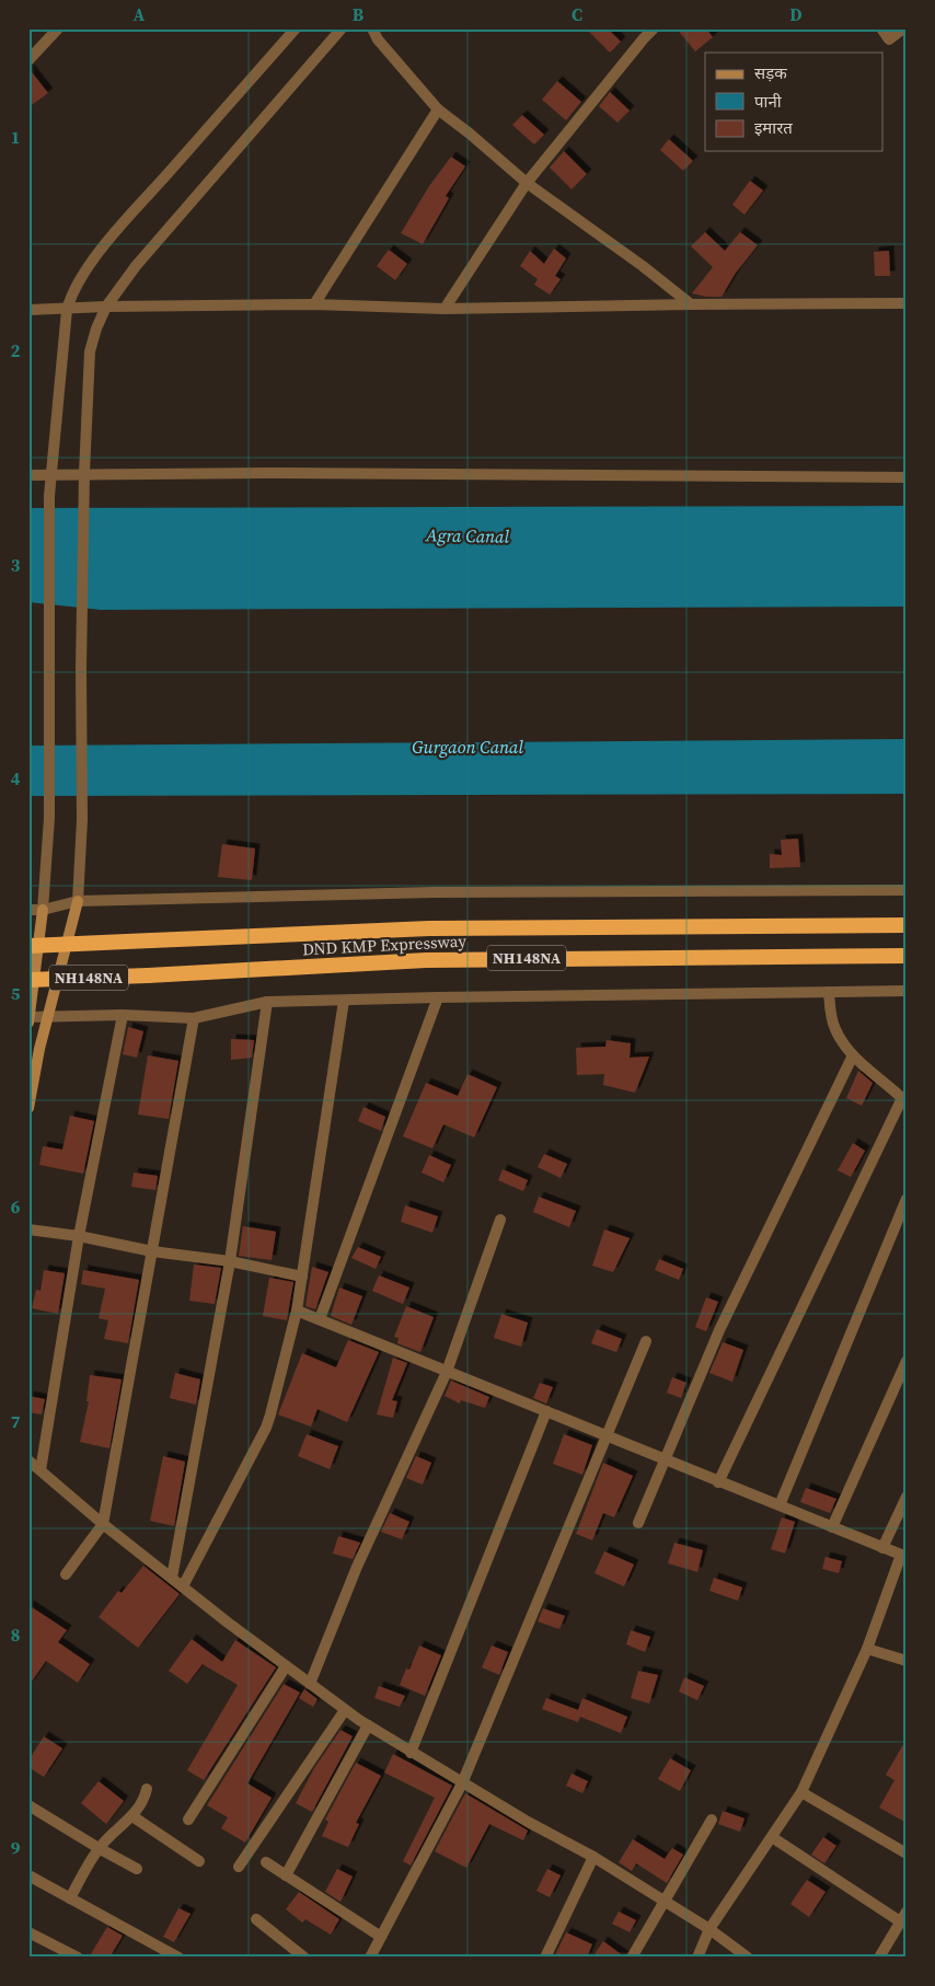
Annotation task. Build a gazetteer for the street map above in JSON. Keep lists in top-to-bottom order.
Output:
{
  "streets": {
    "highway": ["DND KMP Expressway", "NH148NA"]
  },
  "water": ["Agra Canal", "Gurgaon Canal"],
  "legend": ["सड़क", "पानी", "इमारत"],
  "grid": {
    "columns": [
      "A",
      "B",
      "C",
      "D"
    ],
    "rows": [
      "1",
      "2",
      "3",
      "4",
      "5",
      "6",
      "7",
      "8",
      "9"
    ]
  }
}
